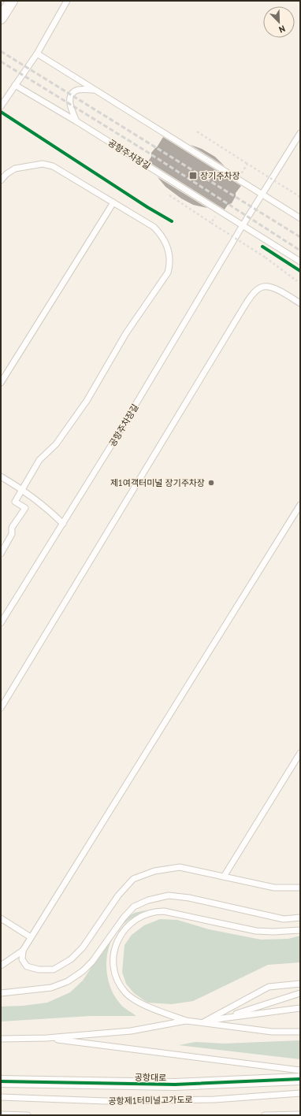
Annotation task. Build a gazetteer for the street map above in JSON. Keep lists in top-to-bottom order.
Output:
{
  "streets": {
    "street": ["공항대로"],
    "lane": ["공항주차장길", "공항제1터미널고가도로"]
  },
  "places": {
    "transit": ["장기주차장"],
    "other": ["제1여객터미널 장기주차장"]
  },
  "north": "bottom right"
}
